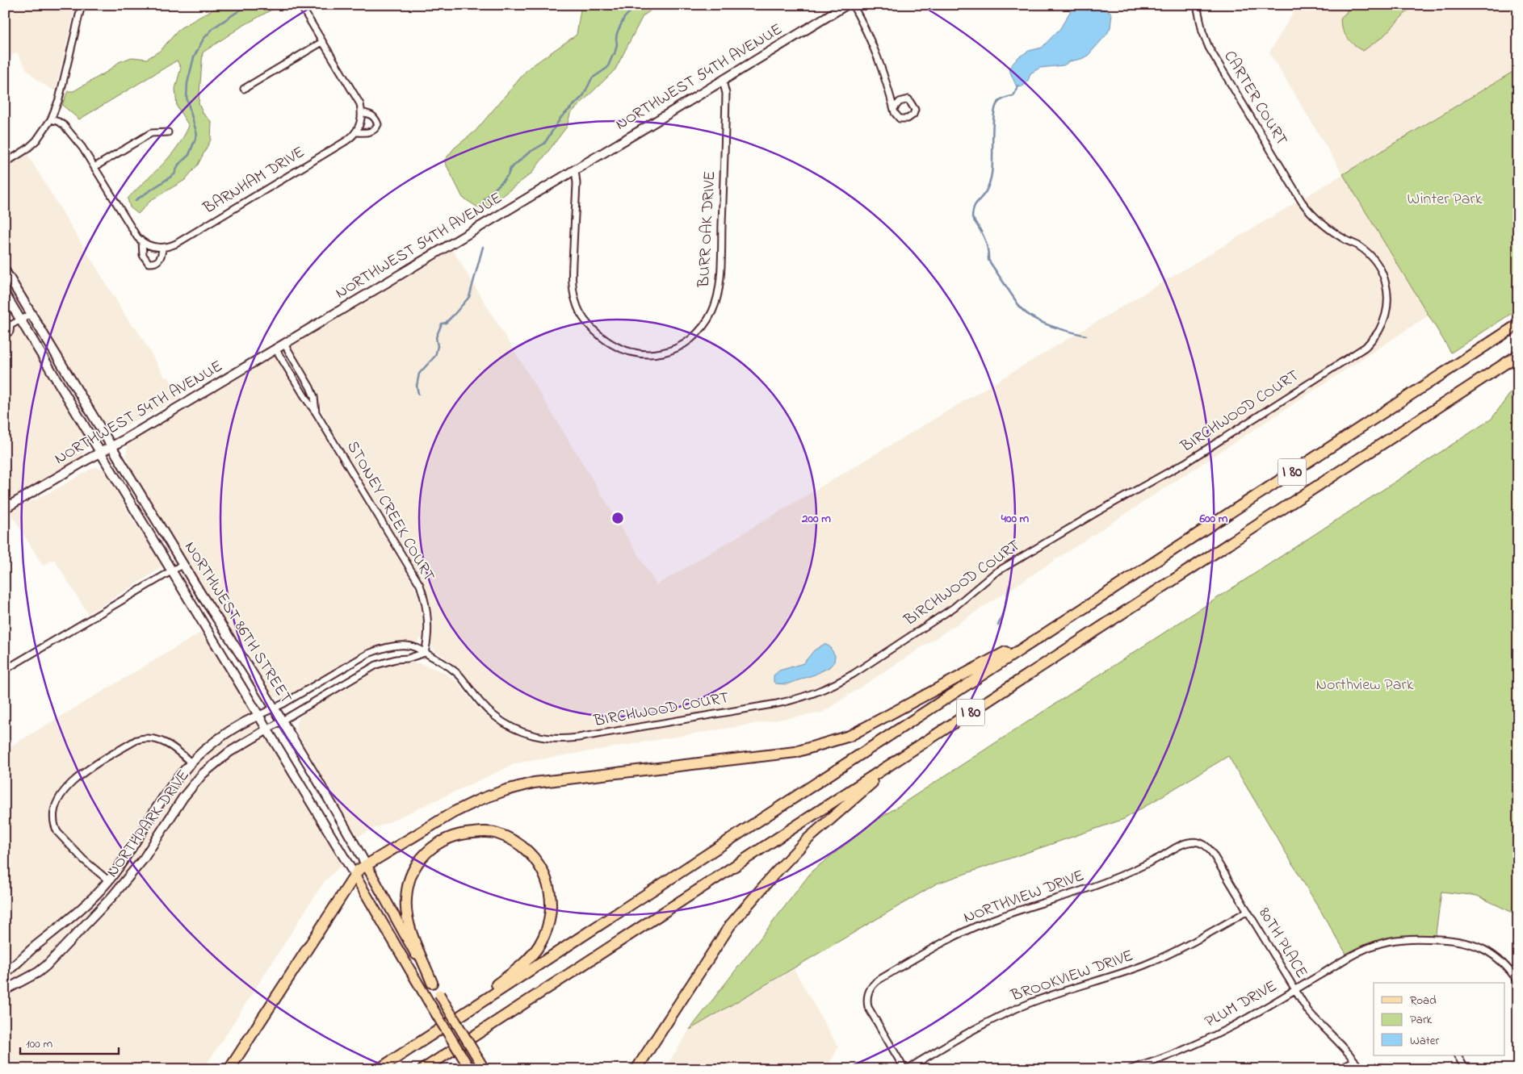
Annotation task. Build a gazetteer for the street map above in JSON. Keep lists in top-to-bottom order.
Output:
{
  "streets": {
    "highway": ["I 80"],
    "main road": ["NORTHWEST 86TH STREET"],
    "street": [
      "NORTHWEST 54TH AVENUE",
      "CARTER COURT",
      "BARNHAM DRIVE",
      "BURR OAK DRIVE",
      "BIRCHWOOD COURT",
      "STONEY CREEK COURT",
      "NORTHPARK DRIVE",
      "NORTHVIEW DRIVE",
      "80TH PLACE",
      "BROOKVIEW DRIVE",
      "PLUM DRIVE"
    ]
  },
  "crossings": [
    ["NORTHWEST 54TH AVENUE", "BURR OAK DRIVE"],
    ["NORTHWEST 54TH AVENUE", "STONEY CREEK COURT"],
    ["NORTHWEST 54TH AVENUE", "NORTHWEST 86TH STREET"],
    ["CARTER COURT", "BIRCHWOOD COURT"],
    ["BIRCHWOOD COURT", "STONEY CREEK COURT"],
    ["BIRCHWOOD COURT", "NORTHWEST 86TH STREET"],
    ["BIRCHWOOD COURT", "NORTHPARK DRIVE"],
    ["NORTHWEST 86TH STREET", "NORTHPARK DRIVE"],
    ["NORTHVIEW DRIVE", "80TH PLACE"],
    ["NORTHVIEW DRIVE", "BROOKVIEW DRIVE"],
    ["80TH PLACE", "BROOKVIEW DRIVE"],
    ["80TH PLACE", "PLUM DRIVE"]
  ],
  "parks": ["Winter Park", "Northview Park"],
  "legend": ["Road", "Park", "Water"],
  "scale_bar": "100 m",
  "rings": ["200 m", "400 m", "600 m"]
}
